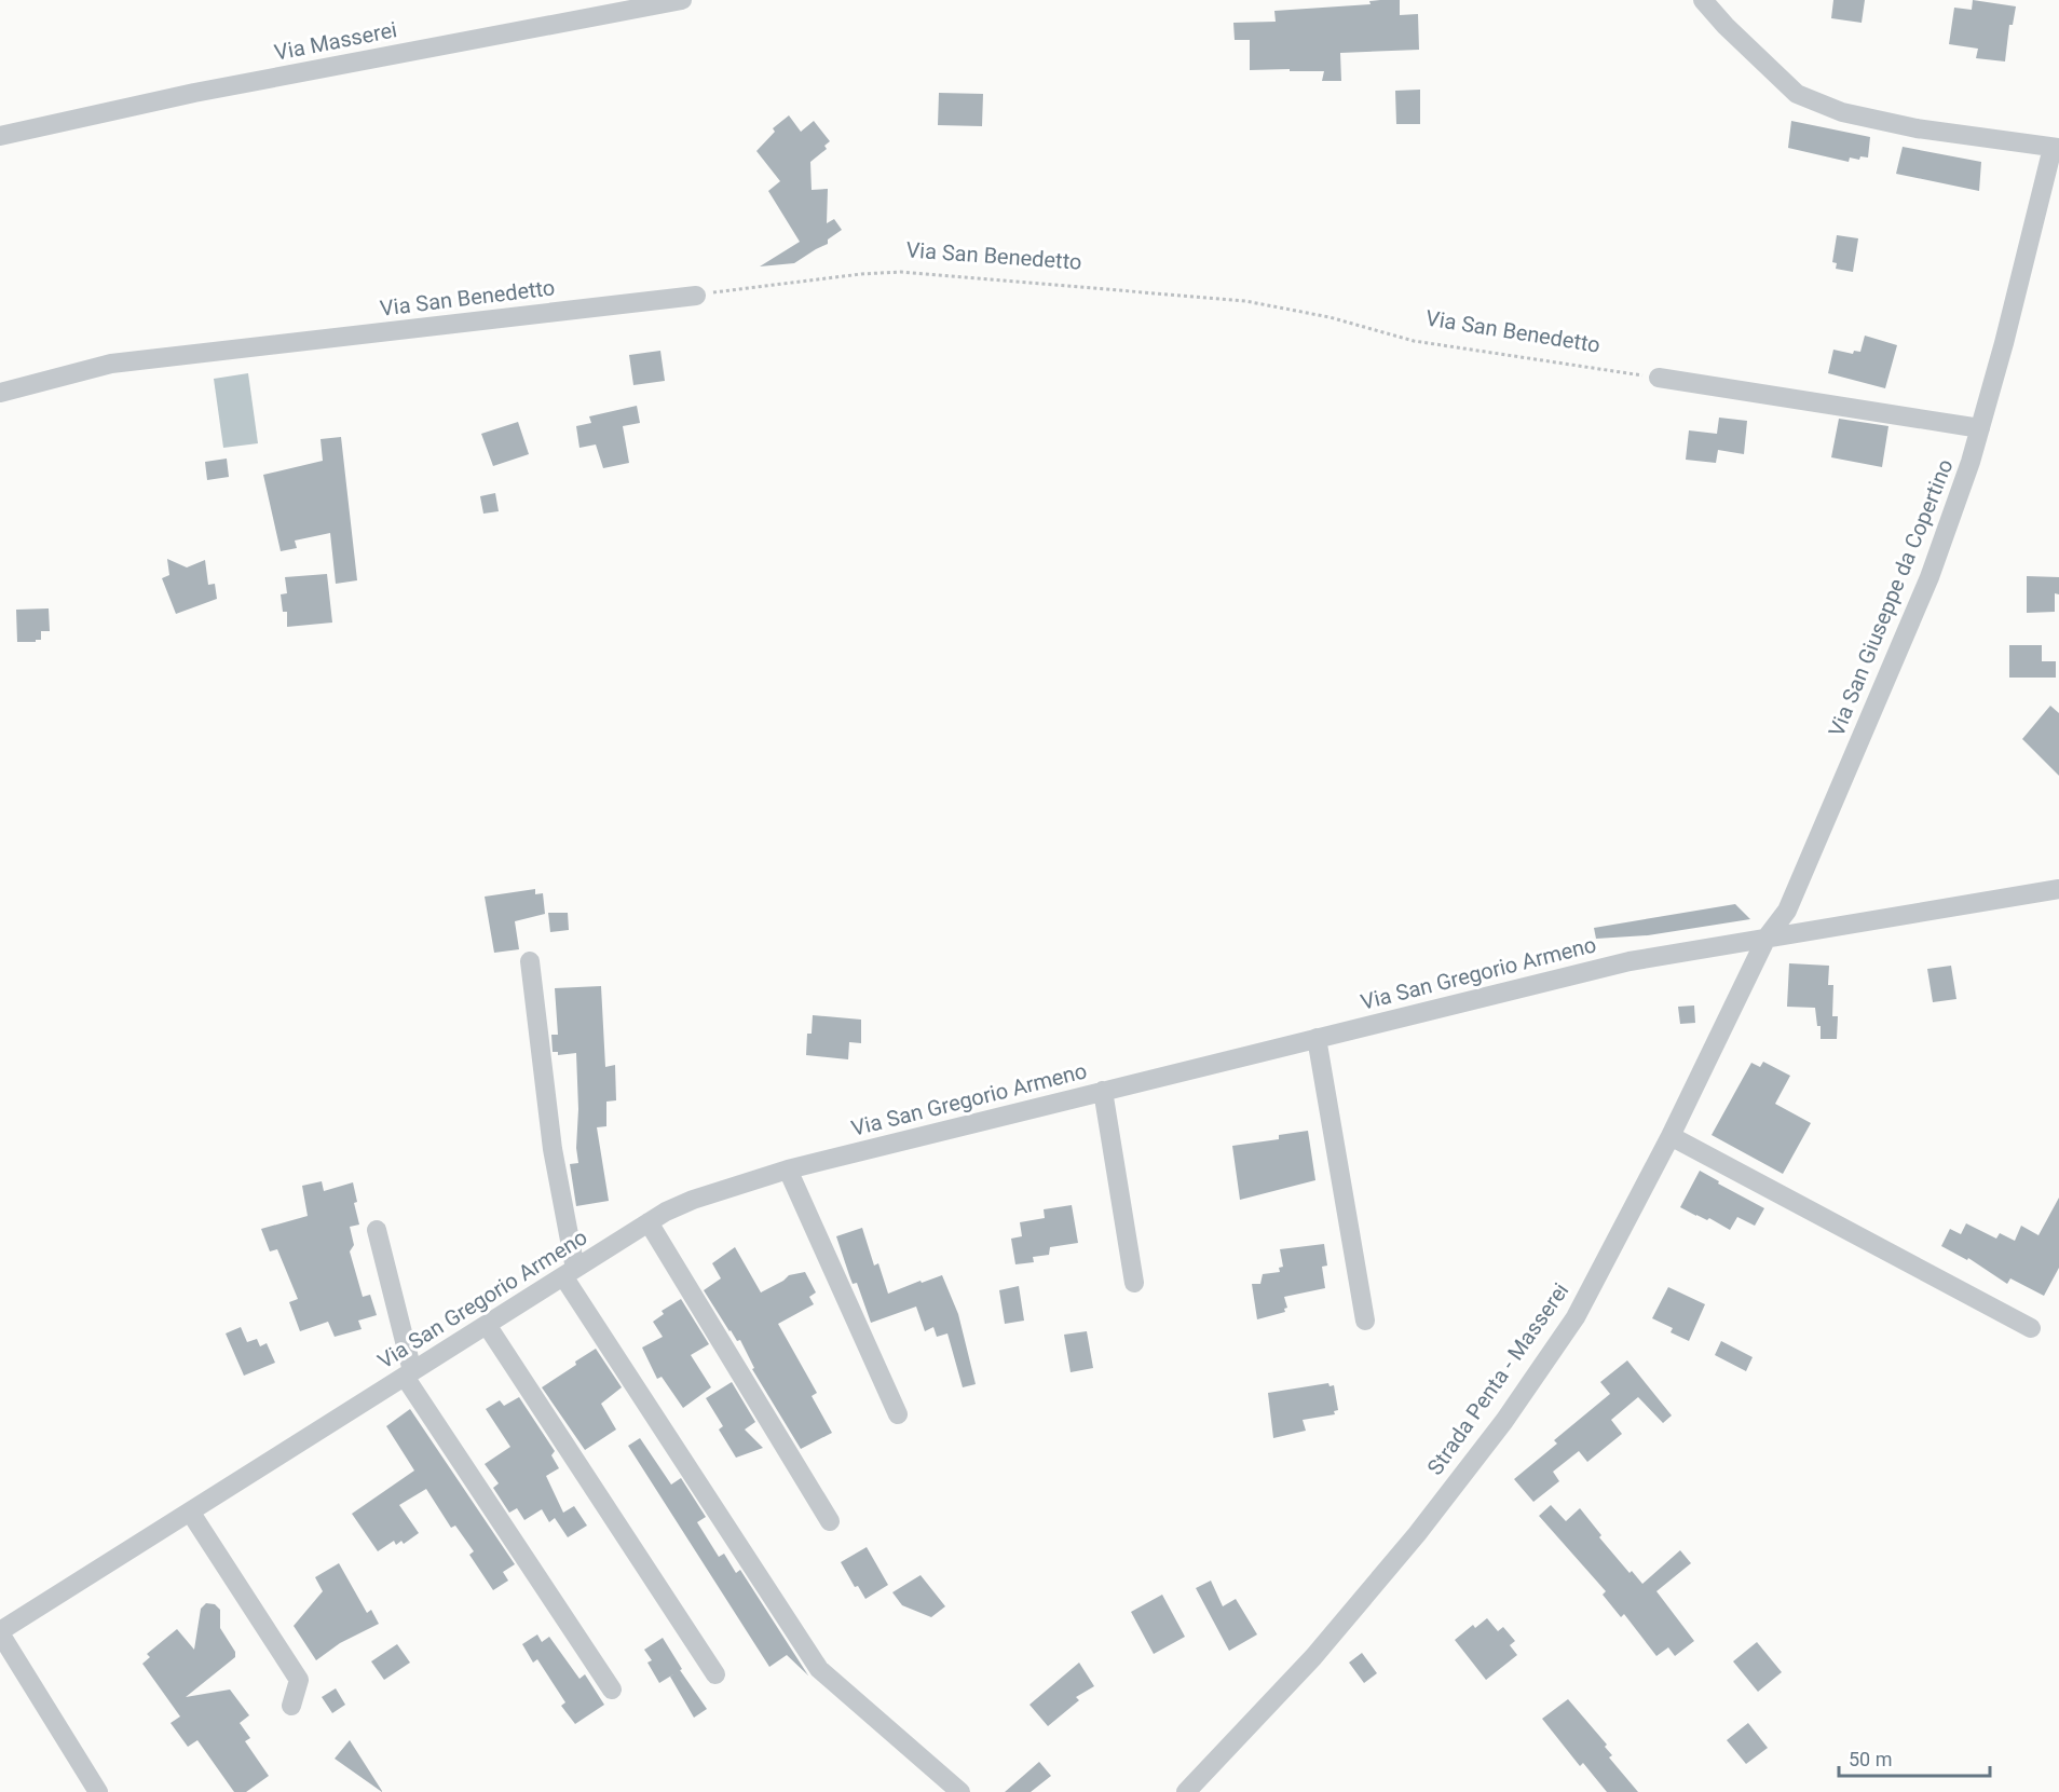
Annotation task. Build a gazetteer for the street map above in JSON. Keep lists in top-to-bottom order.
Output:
{
  "streets": {
    "street": [
      "Via Masserei",
      "Via San Benedetto",
      "Via San Giuseppe da Copertino",
      "Via San Gregorio Armeno",
      "Strada Penta - Masserei"
    ]
  },
  "crossings": [
    ["Via San Giuseppe da Copertino", "Via San Gregorio Armeno"],
    ["Via San Giuseppe da Copertino", "Strada Penta - Masserei"],
    ["Via San Gregorio Armeno", "Strada Penta - Masserei"]
  ],
  "scale_bar": "50 m"
}
